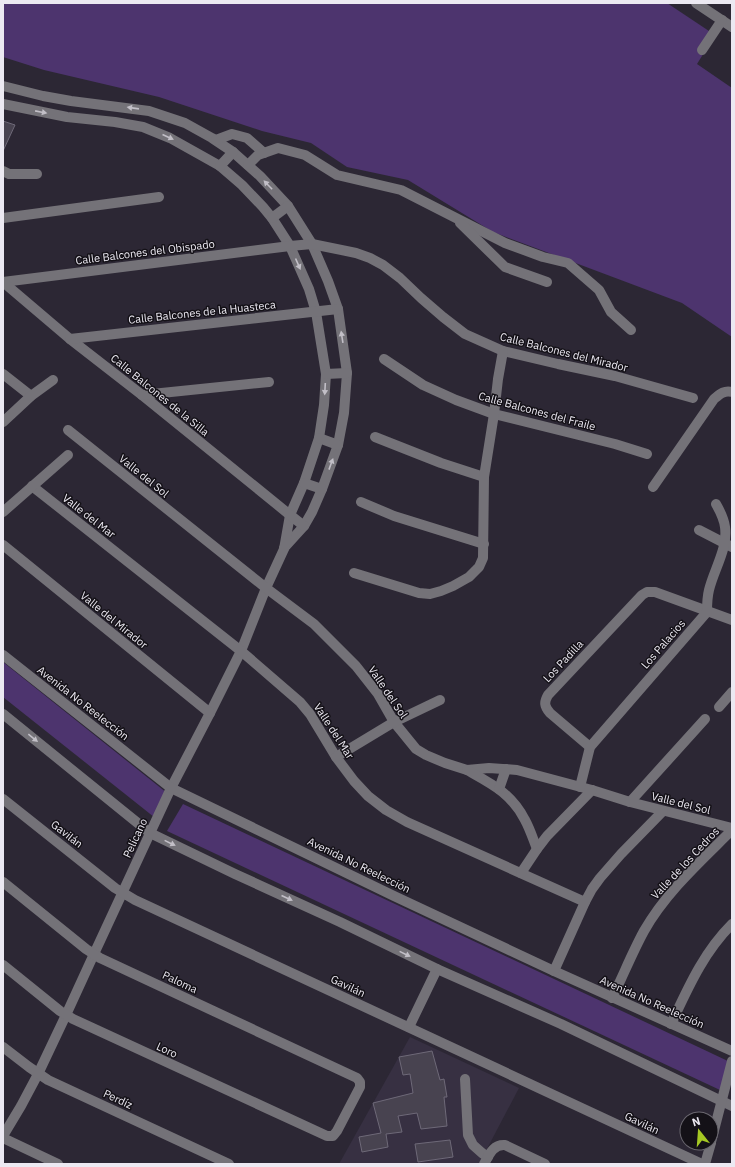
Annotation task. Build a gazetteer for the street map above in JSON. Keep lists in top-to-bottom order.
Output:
{
  "streets": {
    "street": [
      "Calle Balcones del Obispado",
      "Calle Balcones de la Huasteca",
      "Calle Balcones del Mirador",
      "Calle Balcones de la Silla",
      "Calle Balcones del Fraile",
      "Valle del Sol",
      "Valle del Mar",
      "Valle del Mirador",
      "Los Palacios",
      "Los Padilla",
      "Avenida No Reelección",
      "Gavilán",
      "Pelícano",
      "Valle de los Cedros",
      "Paloma",
      "Loro",
      "Perdíz"
    ]
  },
  "crossings": [
    ["Calle Balcones del Obispado", "Calle Balcones del Mirador"],
    ["Calle Balcones del Obispado", "Calle Balcones de la Silla"],
    ["Calle Balcones del Obispado", "Pelícano"],
    ["Calle Balcones de la Huasteca", "Calle Balcones de la Silla"],
    ["Calle Balcones de la Huasteca", "Pelícano"],
    ["Calle Balcones del Mirador", "Pelícano"],
    ["Calle Balcones de la Silla", "Pelícano"],
    ["Valle del Sol", "Los Palacios"],
    ["Valle del Sol", "Pelícano"],
    ["Valle del Sol", "Valle de los Cedros"],
    ["Valle del Mar", "Pelícano"],
    ["Valle del Mirador", "Pelícano"],
    ["Los Palacios", "Los Padilla"],
    ["Avenida No Reelección", "Pelícano"],
    ["Avenida No Reelección", "Valle de los Cedros"],
    ["Gavilán", "Pelícano"],
    ["Pelícano", "Paloma"],
    ["Pelícano", "Loro"],
    ["Pelícano", "Perdíz"],
    ["Paloma", "Loro"]
  ],
  "north": "top"
}
